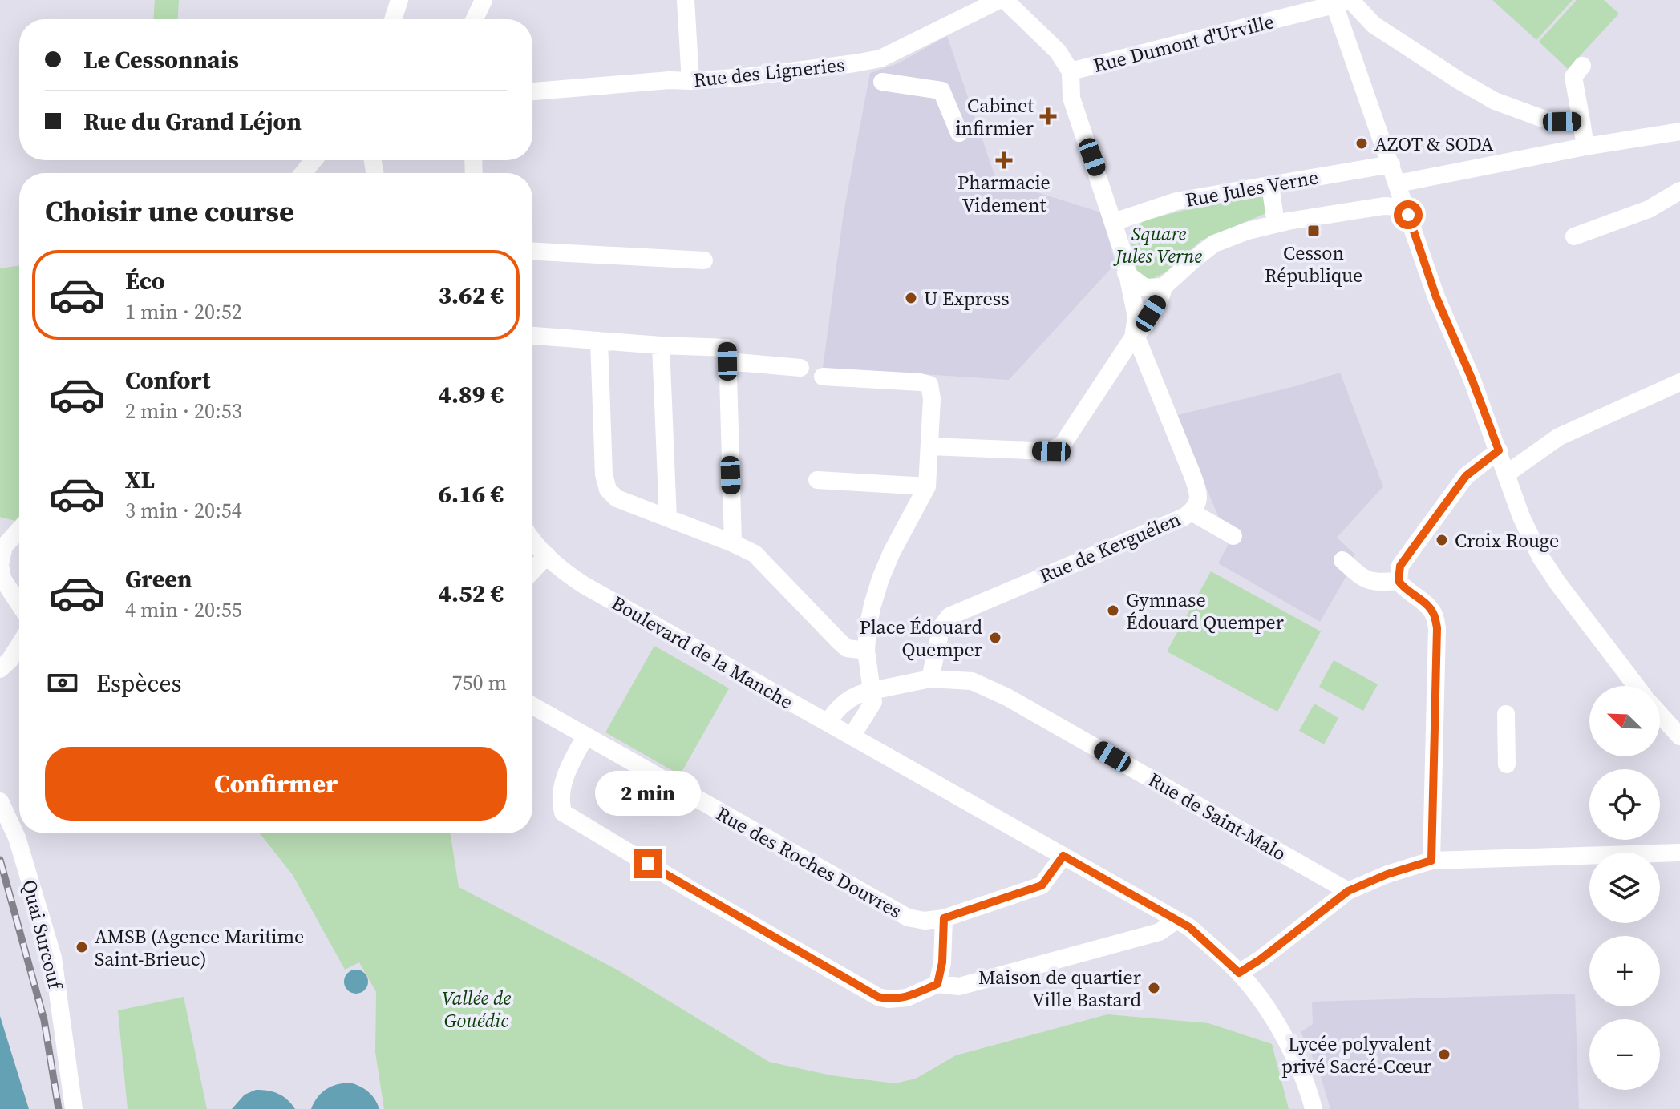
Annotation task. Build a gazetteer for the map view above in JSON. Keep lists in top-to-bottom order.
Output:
{
  "streets": {
    "street": [
      "Rue Dumont d'Urville",
      "Rue des Ligneries",
      "Rue Jules Verne",
      "Rue de Kerguélen",
      "Boulevard de la Manche",
      "Rue de Saint-Malo",
      "Rue des Roches Douvres",
      "Quai Surcouf"
    ]
  },
  "crossings": [
    ["Rue Jules Verne", "Rue de Kerguélen"],
    ["Rue de Kerguélen", "Rue de Saint-Malo"],
    ["Boulevard de la Manche", "Rue de Saint-Malo"],
    ["Boulevard de la Manche", "Rue des Roches Douvres"]
  ],
  "parks": ["Square Jules Verne", "Vallée de Gouédic"],
  "places": {
    "health": ["Cabinet infirmier", "Pharmacie Videment"],
    "other": [
      "AZOT & SODA",
      "U Express",
      "Croix Rouge",
      "Gymnase Édouard Quemper",
      "Place Édouard Quemper",
      "AMSB (Agence Maritime Saint-Brieuc)",
      "Maison de quartier Ville Bastard",
      "Lycée polyvalent privé Sacré-Cœur"
    ],
    "transit": ["Cesson République"]
  },
  "north": "top left",
  "page": {
    "banner": ["Le Cessonnais", "Rue du Grand Léjon"],
    "heading": "Choisir une course",
    "list": [
      {
        "name": "Éco",
        "note": "1 min · 20:52",
        "value": "3.62 €"
      },
      {
        "name": "Confort",
        "note": "2 min · 20:53",
        "value": "4.89 €"
      },
      {
        "name": "XL",
        "note": "3 min · 20:54",
        "value": "6.16 €"
      },
      {
        "name": "Green",
        "note": "4 min · 20:55",
        "value": "4.52 €"
      }
    ],
    "pay": ["Espèces", "750 m"],
    "map_buttons": ["+", "−"],
    "buttons": "Confirmer",
    "bubble": "2 min"
  }
}
